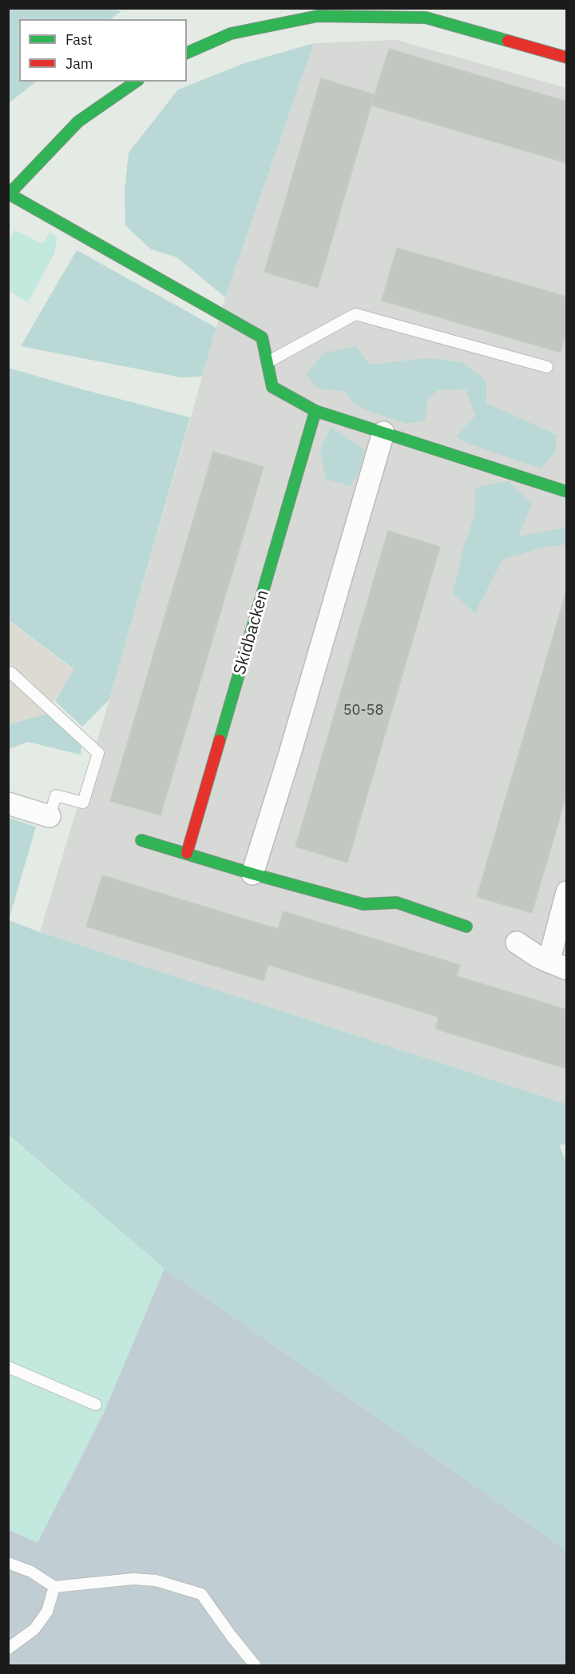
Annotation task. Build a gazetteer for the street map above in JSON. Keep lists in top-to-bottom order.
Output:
{
  "streets": {
    "street": ["Skidbacken"]
  },
  "house_numbers": ["50-58"],
  "legend": ["Fast", "Jam"]
}
